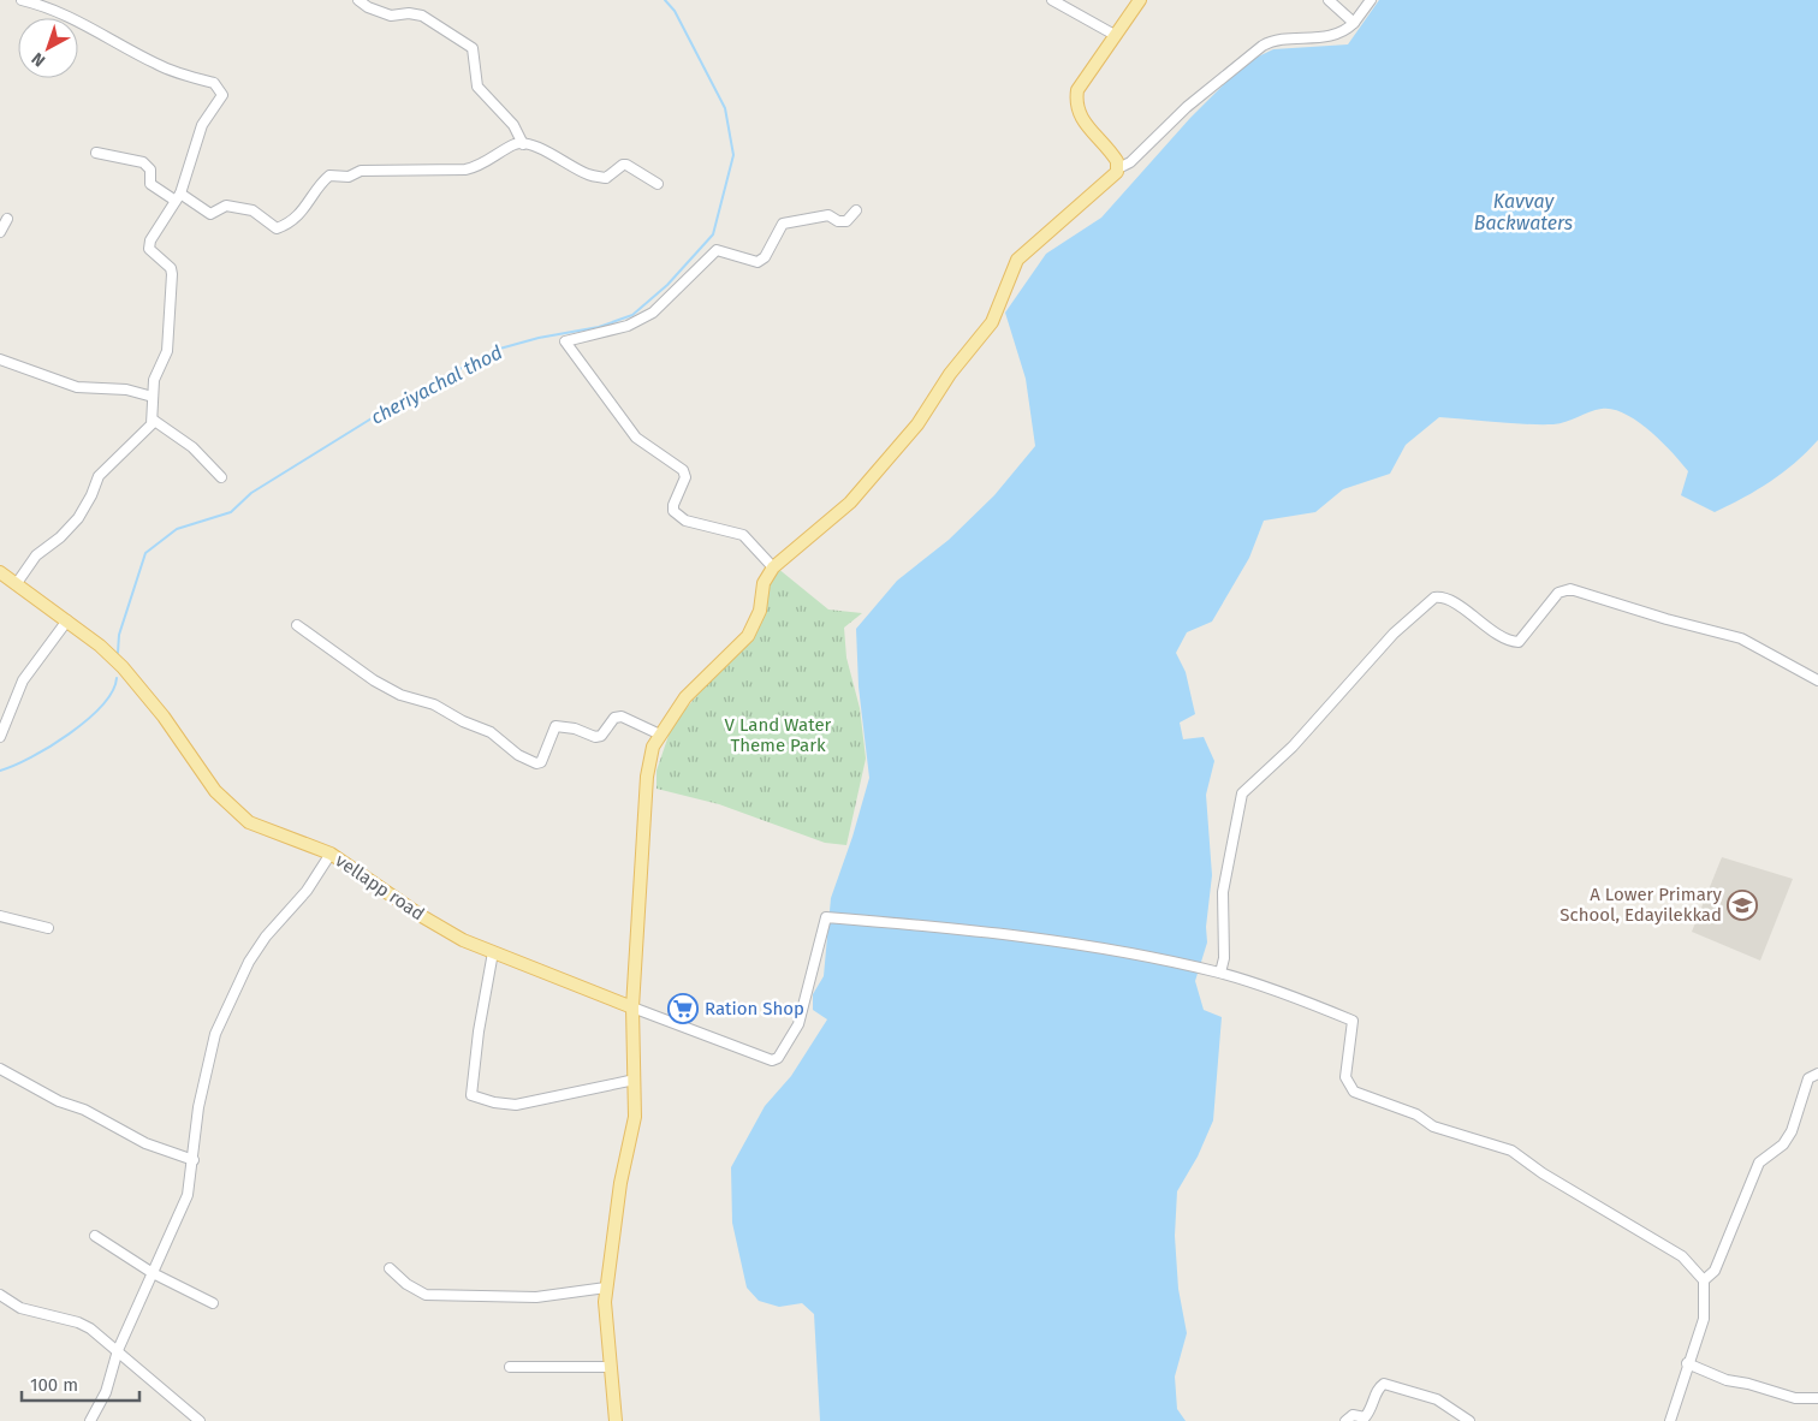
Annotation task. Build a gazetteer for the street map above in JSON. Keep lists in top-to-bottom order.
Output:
{
  "streets": {
    "main road": ["vellapp road"]
  },
  "water": ["Kavvay Backwaters", "cheriyachal thod"],
  "parks": ["V Land Water Theme Park"],
  "places": {
    "school or university": ["A Lower Primary School, Edayilekkad"],
    "supermarket": ["Ration Shop"]
  },
  "scale_bar": "100 m",
  "north": "bottom left"
}
